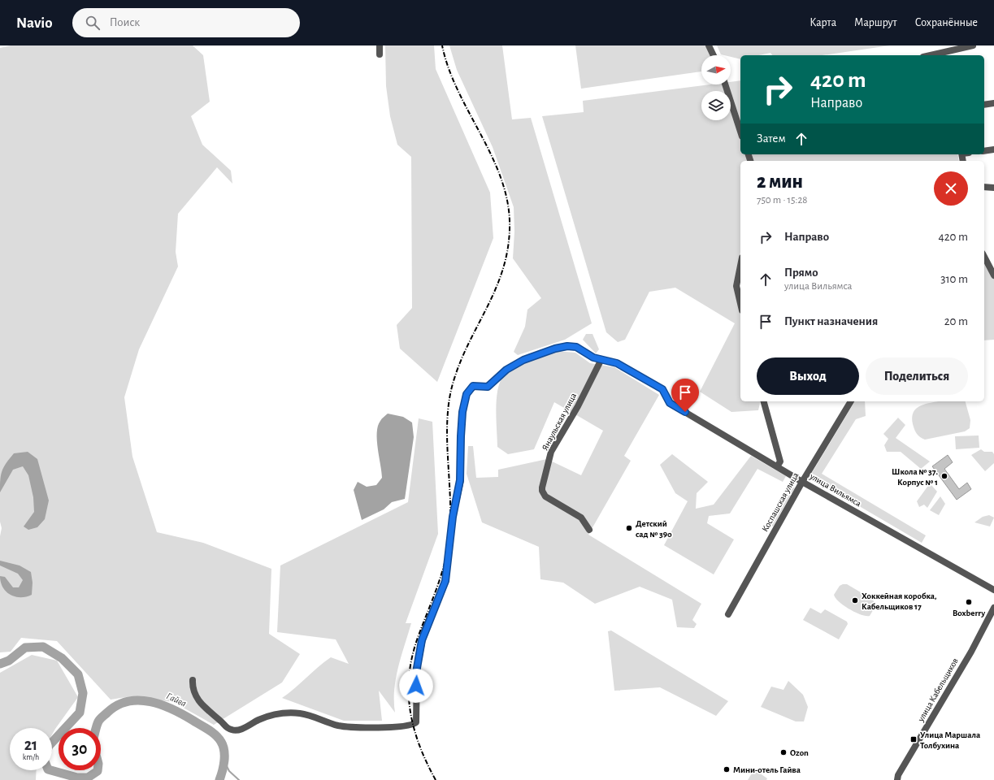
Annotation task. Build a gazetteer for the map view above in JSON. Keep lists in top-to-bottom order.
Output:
{
  "streets": {
    "street": [
      "Янаульская улица",
      "улица Вильямса",
      "Коспашская улица",
      "улица Кабельщиков"
    ]
  },
  "crossings": [
    ["Янаульская улица", "улица Вильямса"],
    ["улица Вильямса", "Коспашская улица"]
  ],
  "water": ["Гайва"],
  "places": {
    "other": [
      "Школа № 37. Корпус № 1",
      "Детский сад № 390",
      "Хоккейная коробка, Кабельщиков 17",
      "Boxberry",
      "Ozon",
      "Мини-отель Гайва"
    ],
    "transit": ["Улица Маршала Толбухина"]
  },
  "north": "right",
  "page": {
    "header": "Navio",
    "search": "Поиск",
    "nav": ["Карта", "Маршрут", "Сохранённые"],
    "turn": ["420 m", "Направо"],
    "then": "Затем",
    "heading": ["2 мин", "750 m · 15:28"],
    "list": [
      {
        "name": "Направо",
        "value": "420 m"
      },
      {
        "name": "Прямо",
        "note": "улица Вильямса",
        "value": "310 m"
      },
      {
        "name": "Пункт назначения",
        "value": "20 m"
      }
    ],
    "buttons": ["Выход", "Поделиться"],
    "speed": "21 km/h",
    "limit": "30"
  }
}
